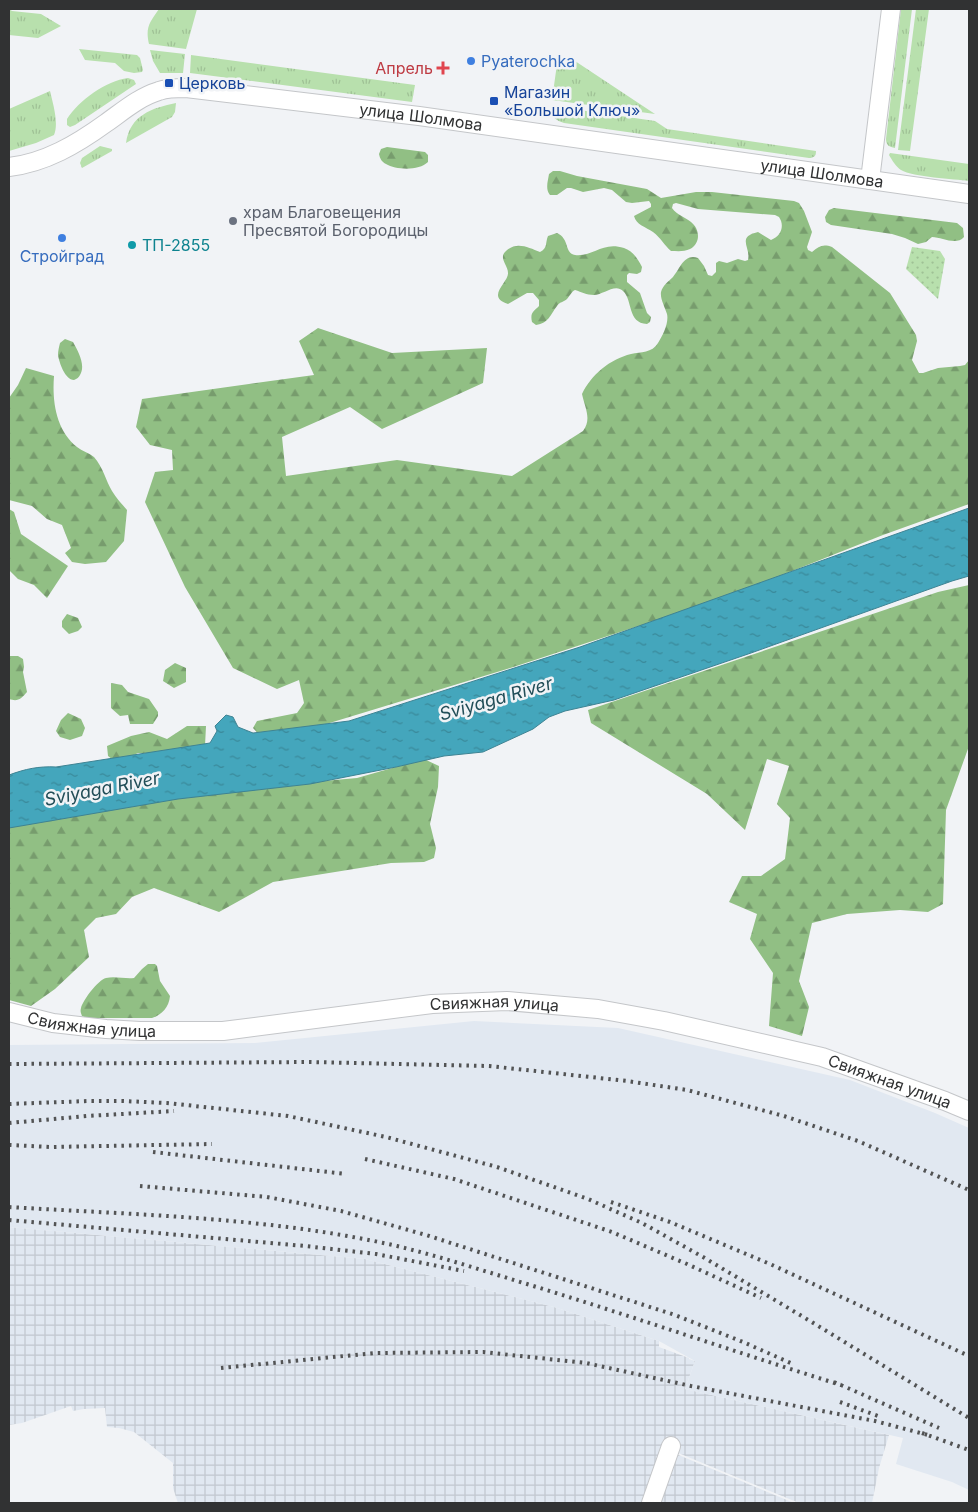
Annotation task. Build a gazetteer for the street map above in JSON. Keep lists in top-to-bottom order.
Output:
{
  "streets": {
    "street": ["улица Шолмова", "Свияжная улица"]
  },
  "water": ["Sviyaga River"],
  "places": {
    "other": [
      "Pyaterochka",
      "храм Благовещения Пресвятой Богородицы",
      "Стройград",
      "ТП-2855"
    ],
    "health": ["Апрель"],
    "transit": ["Церковь", "Магазин «Большой Ключ»"]
  }
}
